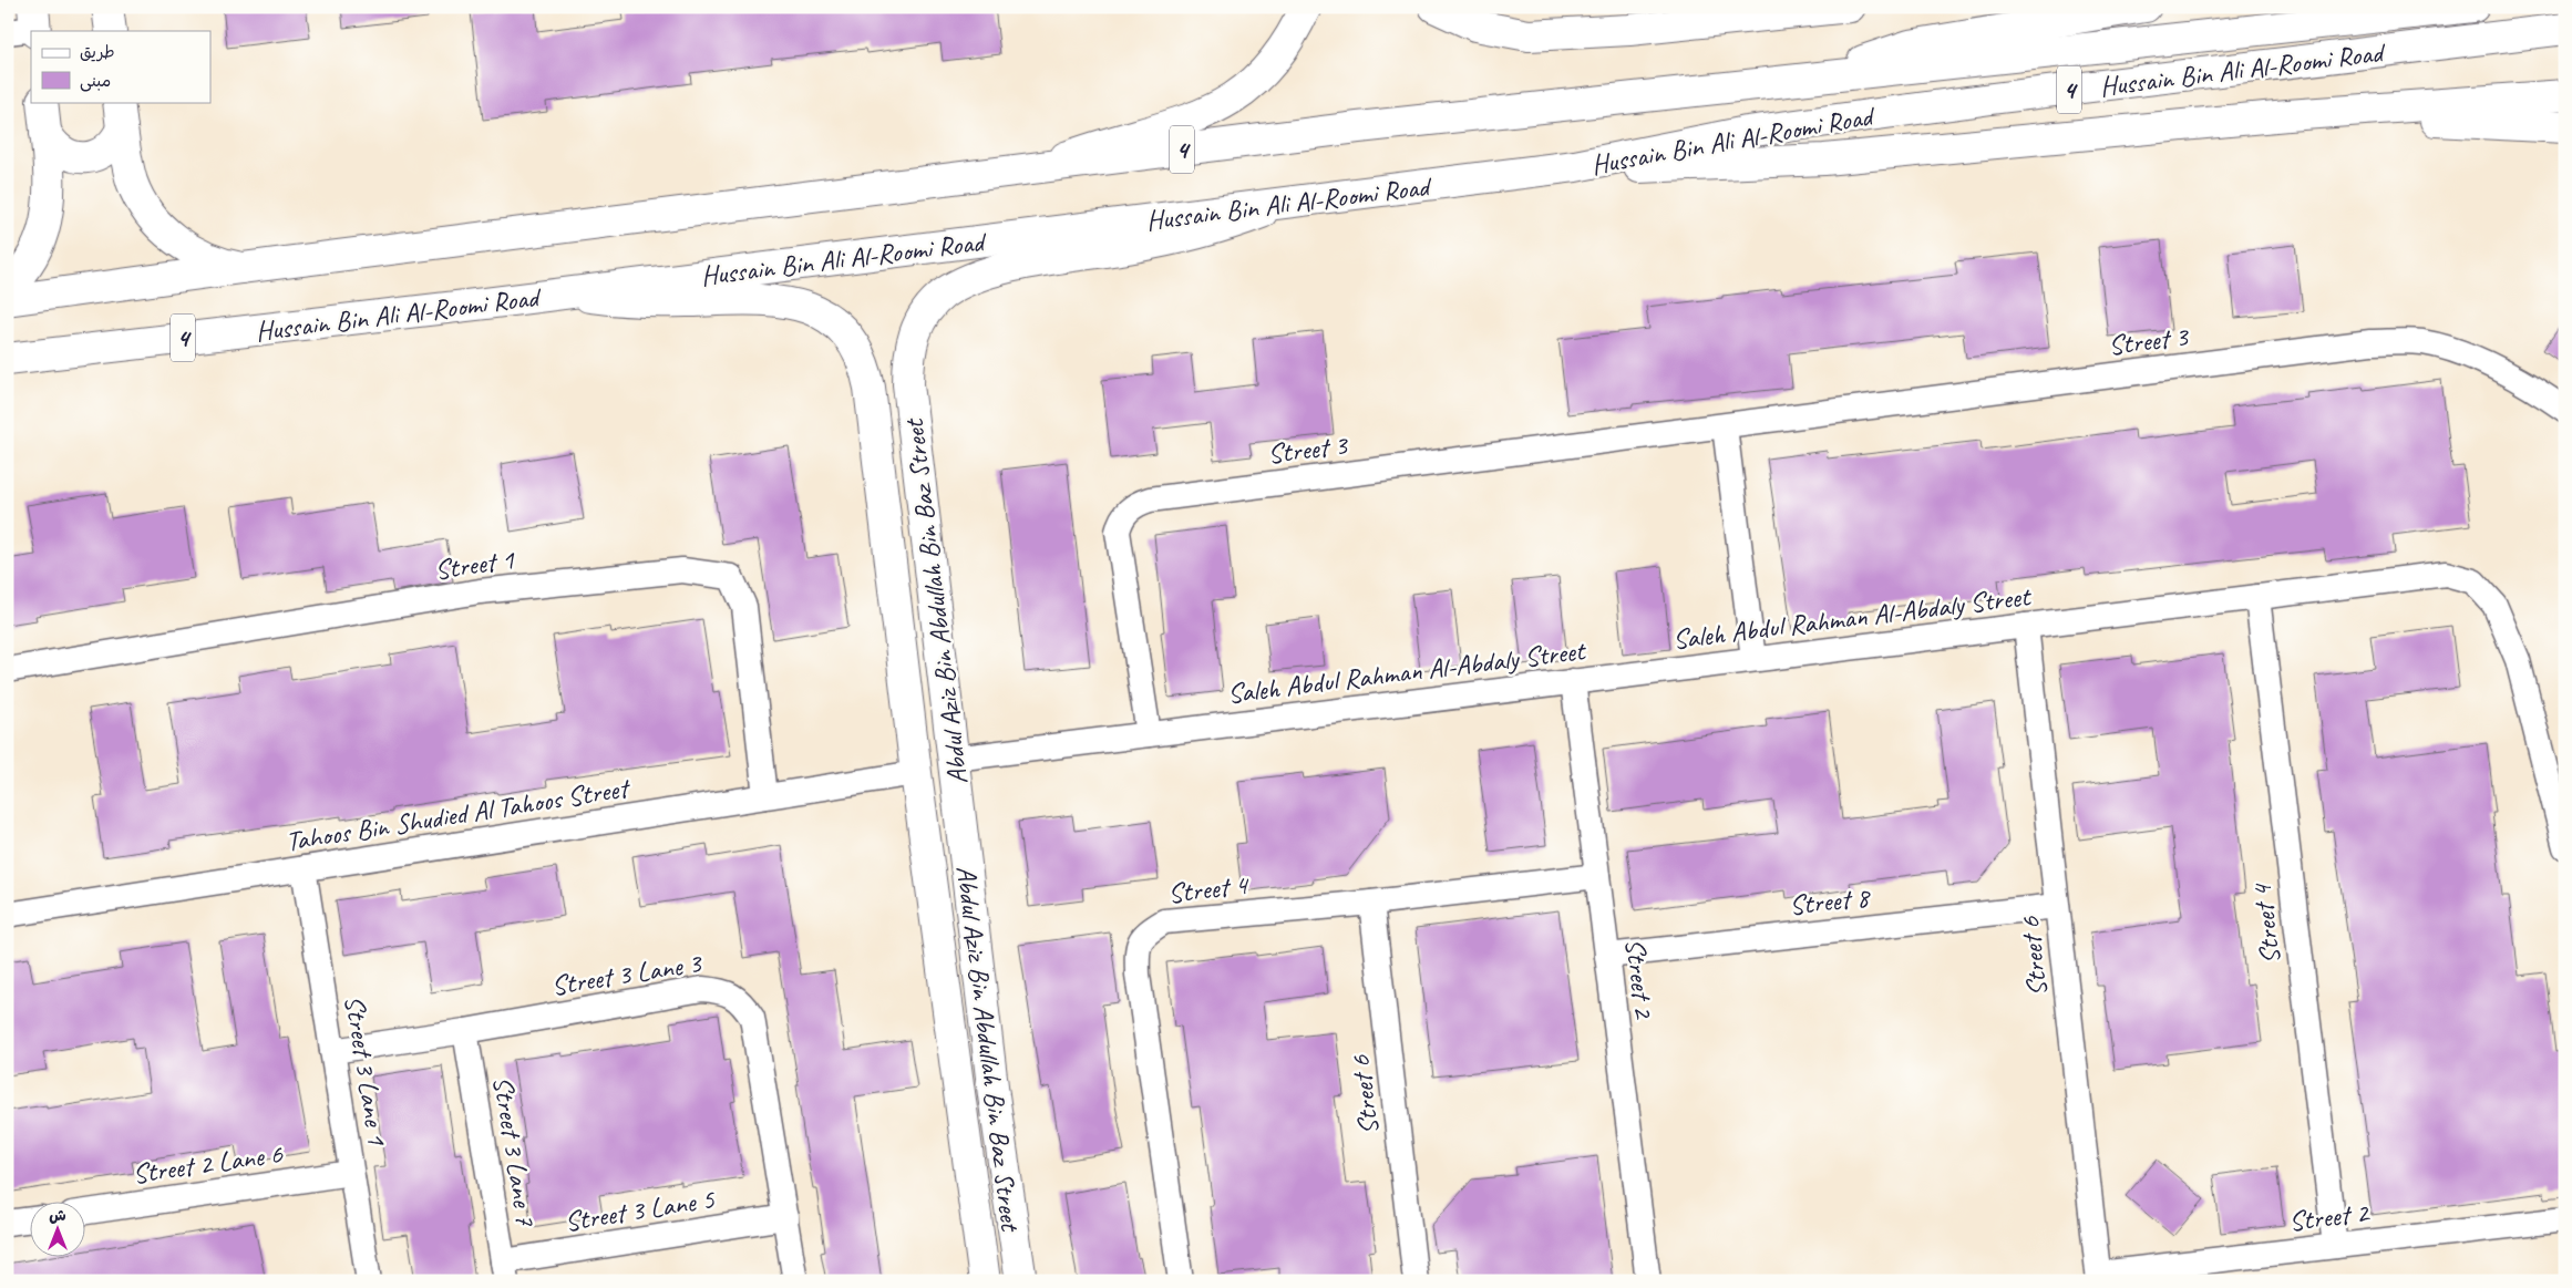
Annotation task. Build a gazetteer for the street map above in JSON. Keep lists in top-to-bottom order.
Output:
{
  "streets": {
    "main road": ["Hussain Bin Ali Al-Roomi Road", "4", "Abdul Aziz Bin Abdullah Bin Baz Street"],
    "street": [
      "Street 3",
      "Street 1",
      "Saleh Abdul Rahman Al-Abdaly Street",
      "Tahoos Bin Shudied Al Tahoos Street",
      "Street 4",
      "Street 8",
      "Street 6",
      "Street 3 Lane 3",
      "Street 2",
      "Street 3 Lane 1",
      "Street 3 Lane 7",
      "Street 2 Lane 6",
      "Street 3 Lane 5"
    ]
  },
  "crossings": [
    ["Hussain Bin Ali Al-Roomi Road", "Abdul Aziz Bin Abdullah Bin Baz Street"],
    ["Street 3", "Saleh Abdul Rahman Al-Abdaly Street"],
    ["Street 1", "Tahoos Bin Shudied Al Tahoos Street"],
    ["Abdul Aziz Bin Abdullah Bin Baz Street", "Saleh Abdul Rahman Al-Abdaly Street"],
    ["Abdul Aziz Bin Abdullah Bin Baz Street", "Tahoos Bin Shudied Al Tahoos Street"],
    ["Saleh Abdul Rahman Al-Abdaly Street", "Street 4"],
    ["Saleh Abdul Rahman Al-Abdaly Street", "Street 6"],
    ["Saleh Abdul Rahman Al-Abdaly Street", "Street 2"],
    ["Tahoos Bin Shudied Al Tahoos Street", "Street 3 Lane 1"],
    ["Street 4", "Street 6"],
    ["Street 4", "Street 2"],
    ["Street 8", "Street 6"],
    ["Street 8", "Street 2"],
    ["Street 6", "Street 2"],
    ["Street 3 Lane 3", "Street 3 Lane 1"],
    ["Street 3 Lane 3", "Street 3 Lane 7"],
    ["Street 3 Lane 3", "Street 3 Lane 5"],
    ["Street 3 Lane 1", "Street 2 Lane 6"],
    ["Street 3 Lane 7", "Street 3 Lane 5"]
  ],
  "legend": ["طريق", "مبنى"],
  "north": "top"
}
